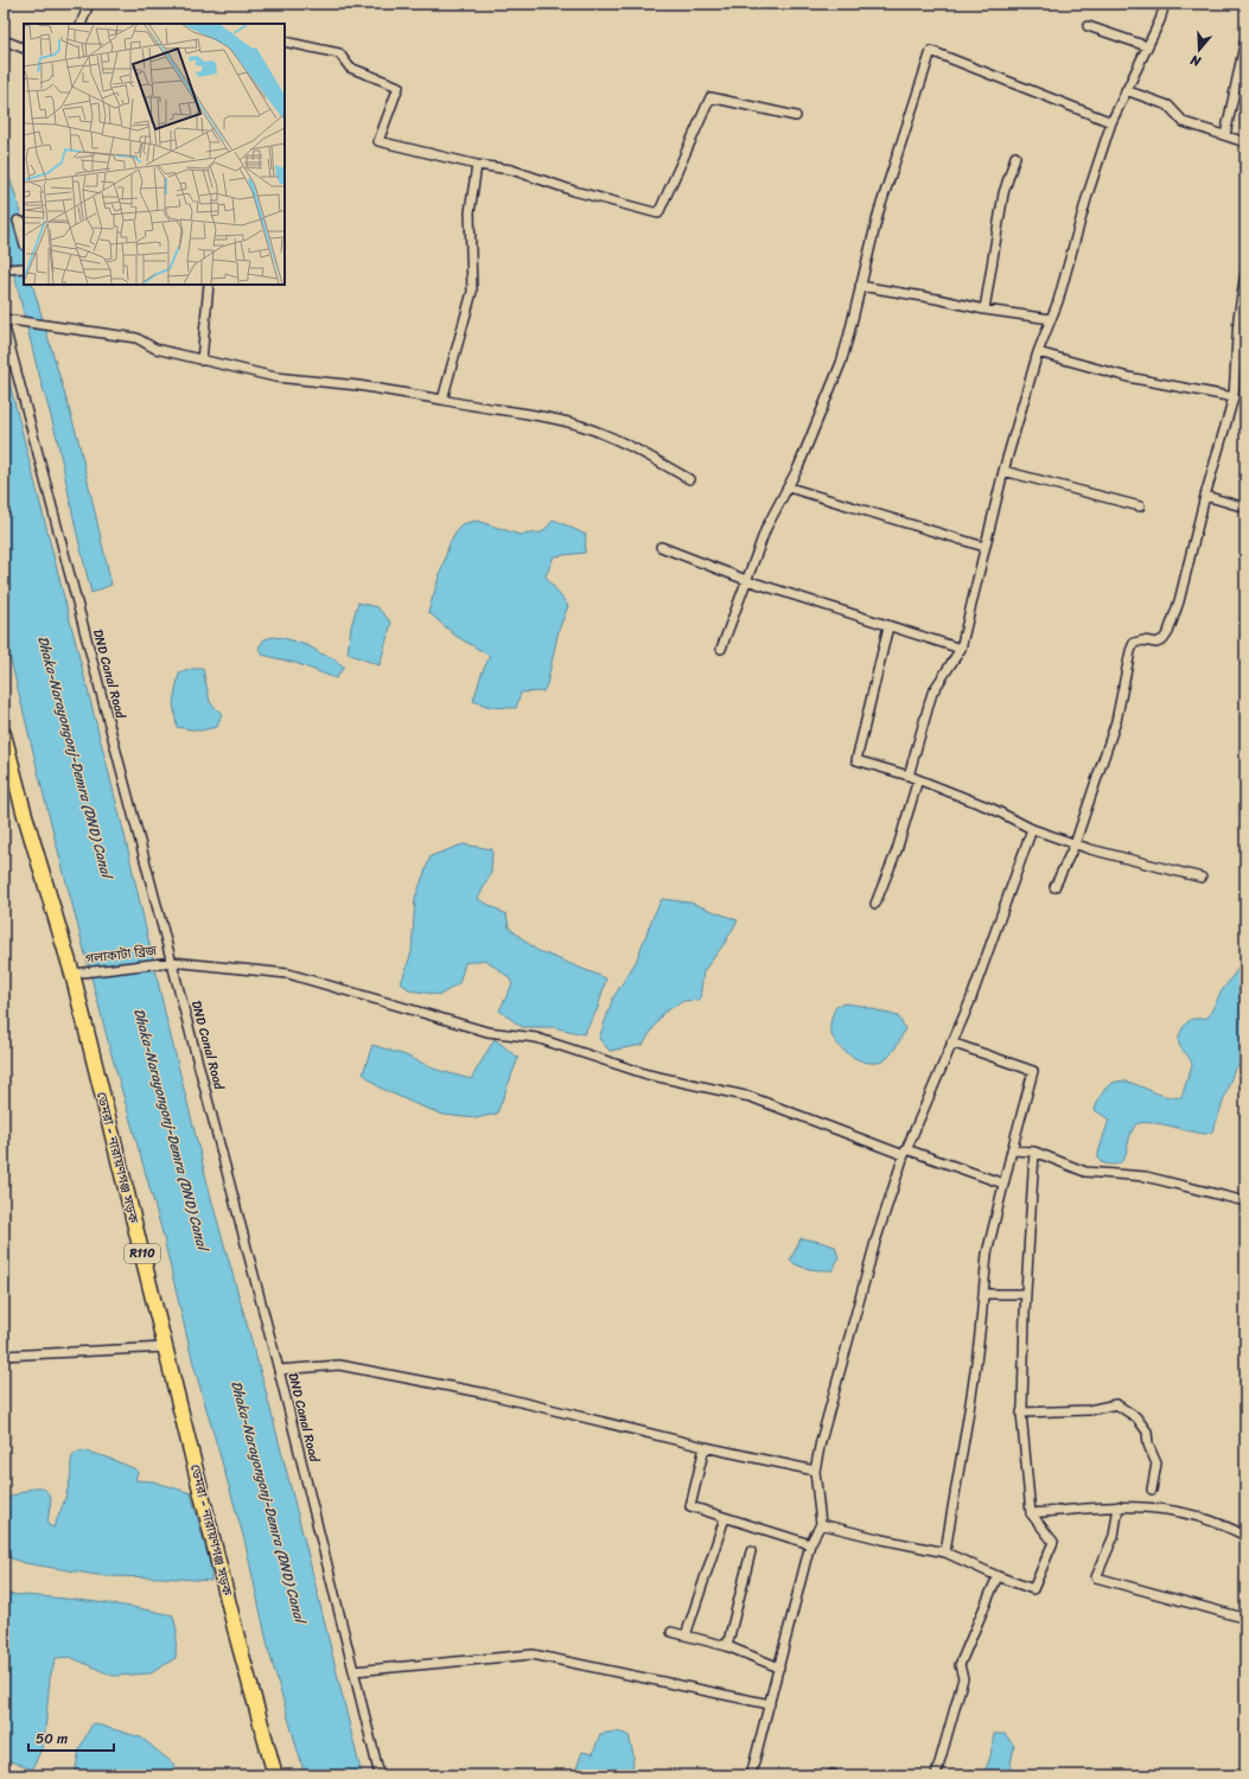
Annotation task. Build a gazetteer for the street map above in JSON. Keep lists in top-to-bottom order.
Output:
{
  "streets": {
    "main road": ["ডেমরা - নারায়ণগঞ্জ সড়ক", "R110"],
    "street": ["DND Canal Road", "গলাকাটা ব্রিজ"]
  },
  "crossings": [
    ["DND Canal Road", "গলাকাটা ব্রিজ"],
    ["গলাকাটা ব্রিজ", "ডেমরা - নারায়ণগঞ্জ সড়ক"]
  ],
  "water": ["Dhaka-Narayongonj-Demra (DND) Canal"],
  "scale_bar": "50 m",
  "north": "bottom"
}
